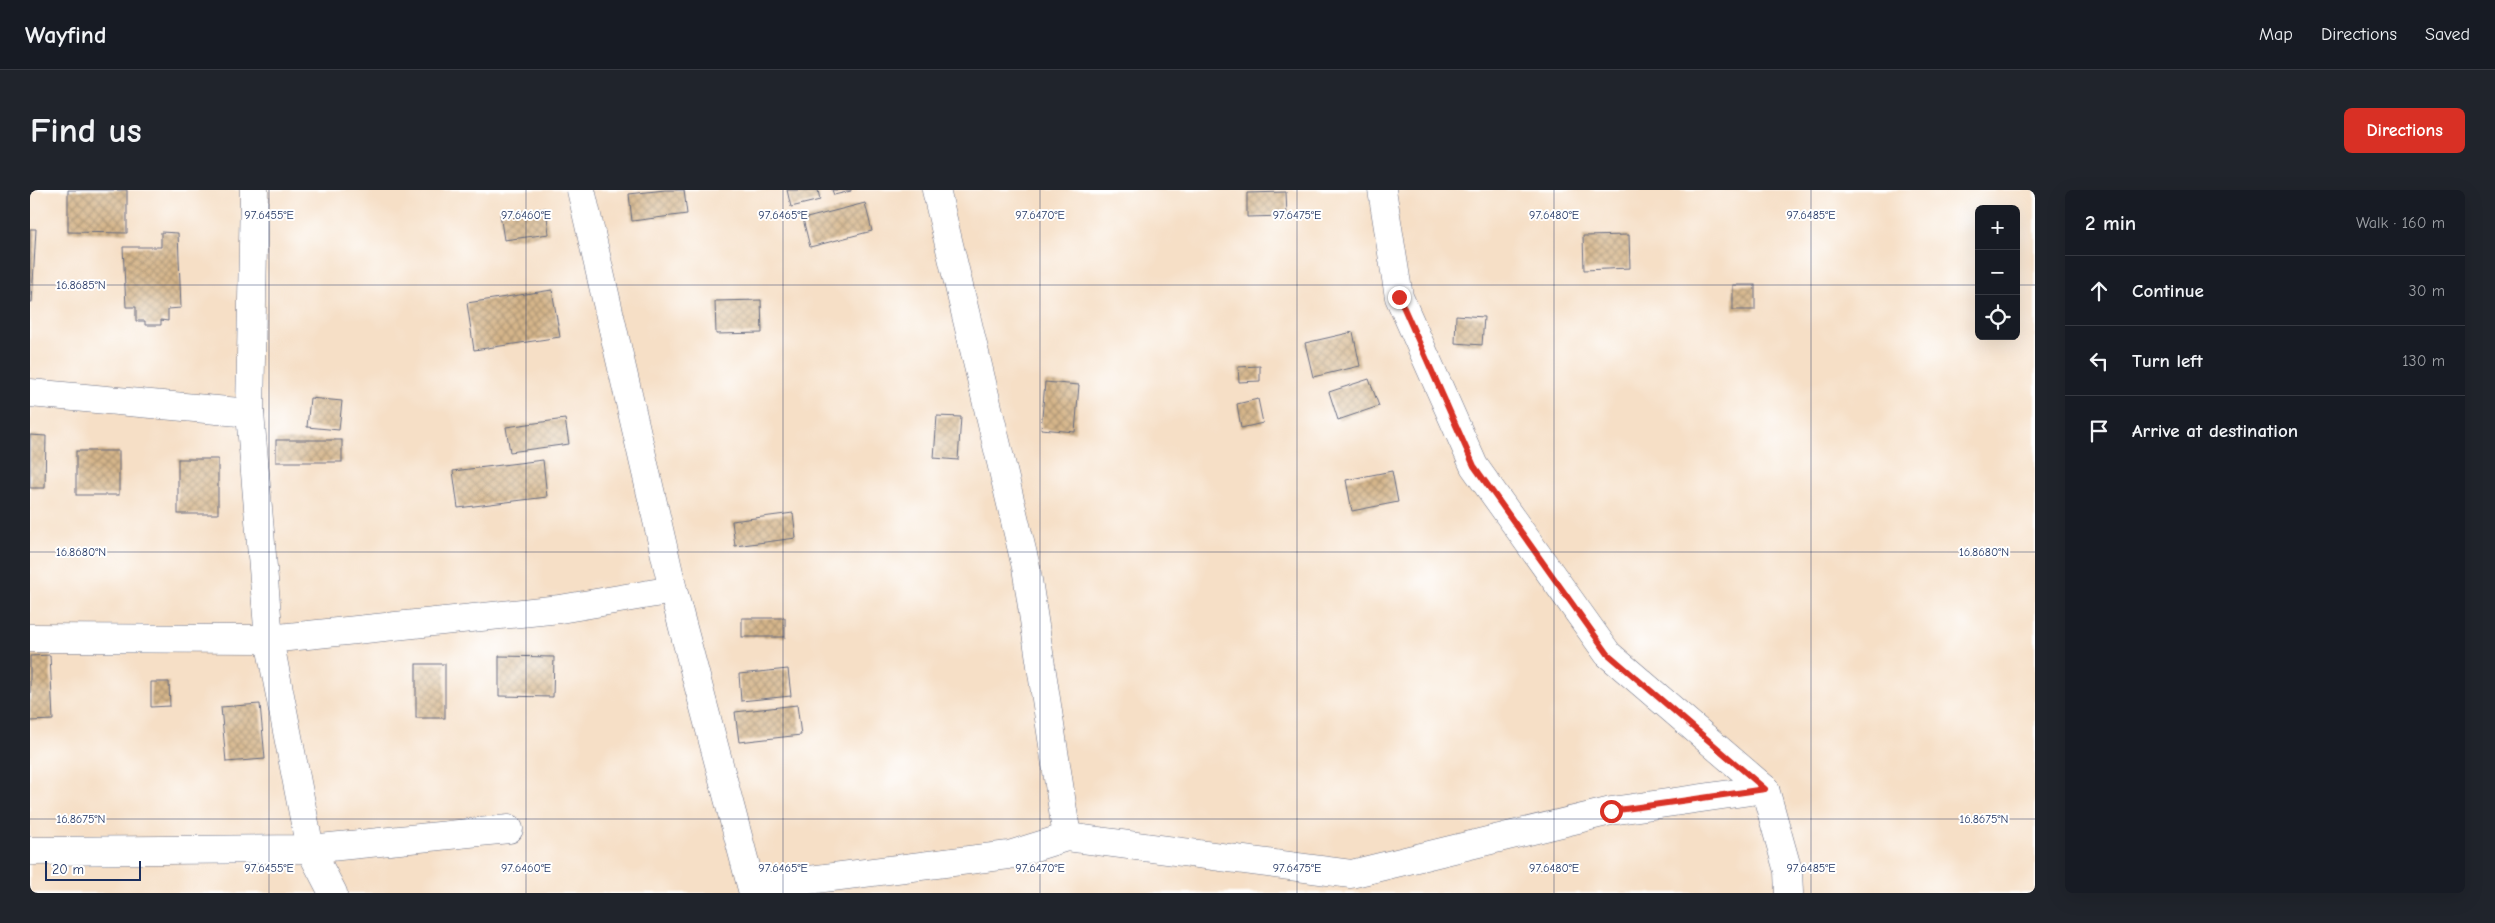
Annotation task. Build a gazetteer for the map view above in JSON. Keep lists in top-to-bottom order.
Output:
{
  "scale_bar": "20 m",
  "page": {
    "header": "Wayfind",
    "nav": ["Map", "Directions", "Saved"],
    "buttons": "Directions",
    "title": "Find us",
    "heading": ["2 min", "Walk · 160 m"],
    "map_buttons": ["+", "−"],
    "list": [
      ["Continue", "30 m"],
      ["Turn left", "130 m"],
      "Arrive at destination"
    ],
    "scale": "20 m"
  },
  "coordinates": [
    "97.6455°E",
    "97.6460°E",
    "97.6465°E",
    "97.6470°E",
    "97.6475°E",
    "97.6480°E",
    "97.6485°E",
    "16.8685°N",
    "16.8680°N",
    "16.8675°N"
  ]
}
